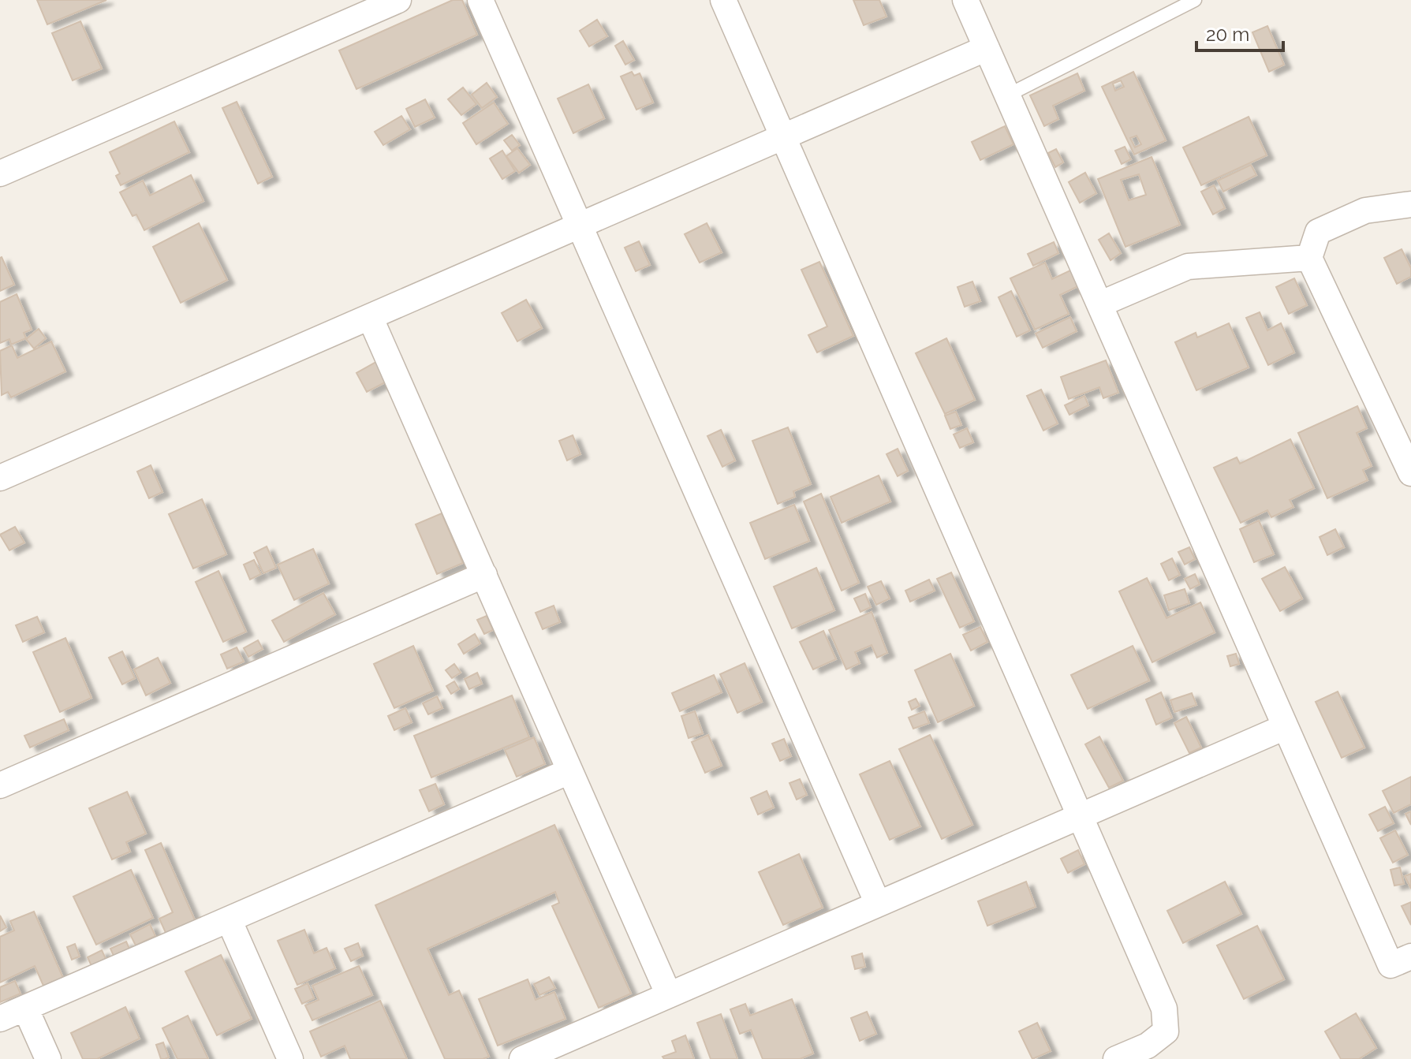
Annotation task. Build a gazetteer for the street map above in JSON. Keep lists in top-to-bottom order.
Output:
{
  "scale_bar": "20 m"
}
